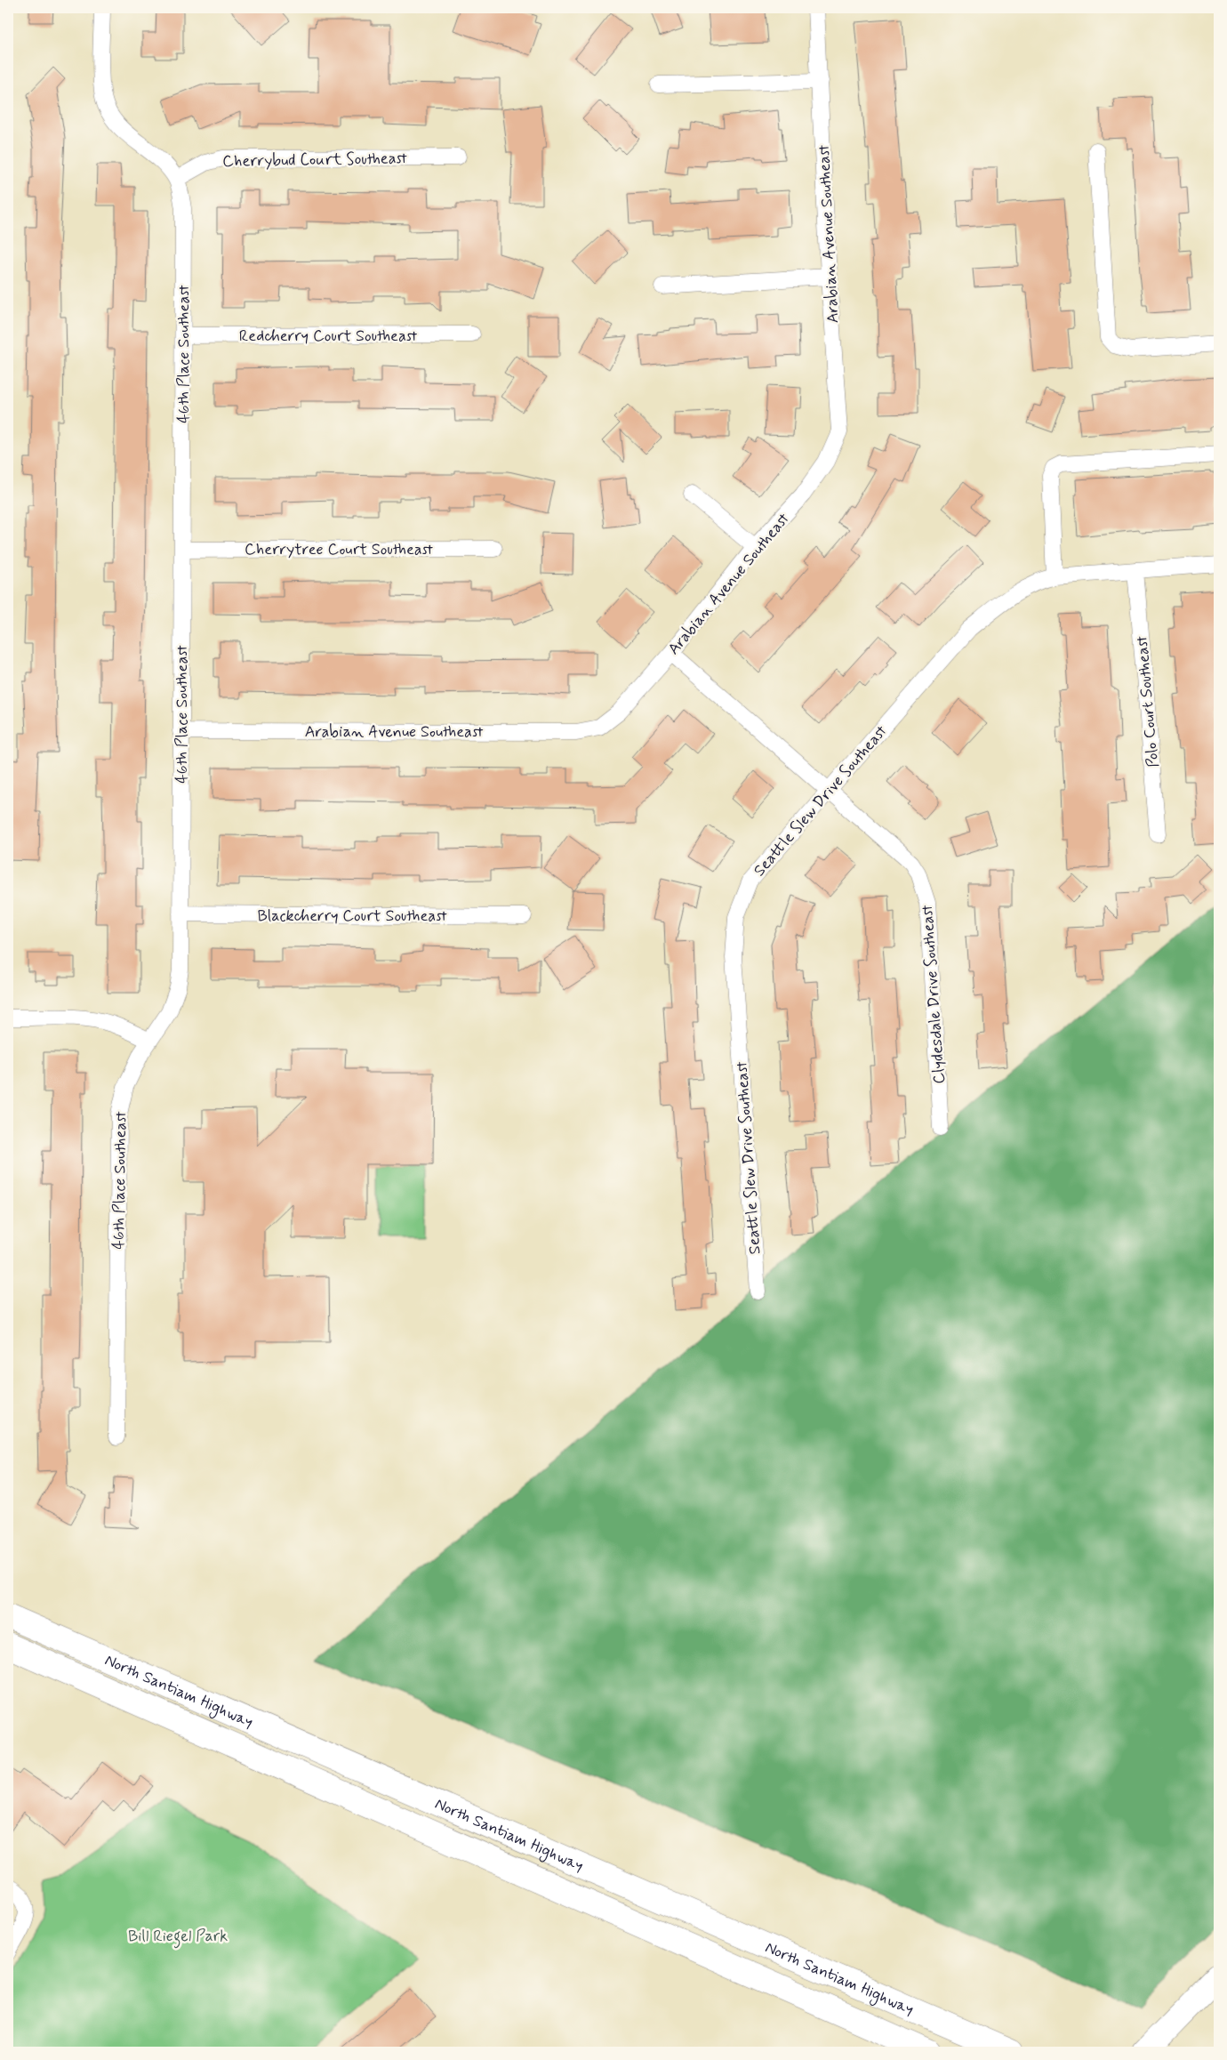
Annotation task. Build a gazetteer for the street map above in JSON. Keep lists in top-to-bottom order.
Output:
{
  "streets": {
    "main road": ["North Santiam Highway"],
    "street": [
      "Cherrybud Court Southeast",
      "Arabian Avenue Southeast",
      "Redcherry Court Southeast",
      "46th Place Southeast",
      "Cherrytree Court Southeast",
      "Polo Court Southeast",
      "Seattle Slew Drive Southeast",
      "Blackcherry Court Southeast",
      "Clydesdale Drive Southeast"
    ]
  },
  "crossings": [
    ["Cherrybud Court Southeast", "46th Place Southeast"],
    ["Arabian Avenue Southeast", "46th Place Southeast"],
    ["Arabian Avenue Southeast", "Clydesdale Drive Southeast"],
    ["Redcherry Court Southeast", "46th Place Southeast"],
    ["46th Place Southeast", "Cherrytree Court Southeast"],
    ["46th Place Southeast", "Blackcherry Court Southeast"],
    ["Polo Court Southeast", "Seattle Slew Drive Southeast"],
    ["Seattle Slew Drive Southeast", "Clydesdale Drive Southeast"]
  ],
  "parks": ["Bill Riegel Park"]
}
